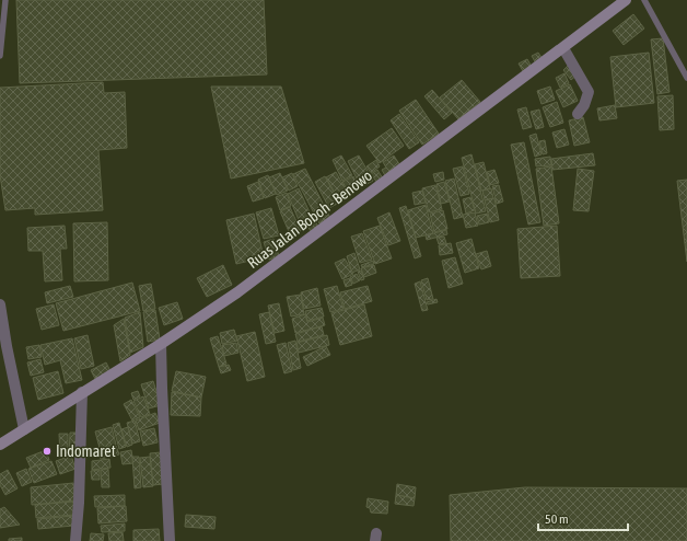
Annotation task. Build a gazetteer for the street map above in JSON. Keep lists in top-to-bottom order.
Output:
{
  "streets": {
    "main road": ["Ruas Jalan Boboh - Benowo"]
  },
  "places": ["Indomaret"],
  "scale_bar": "50 m"
}
